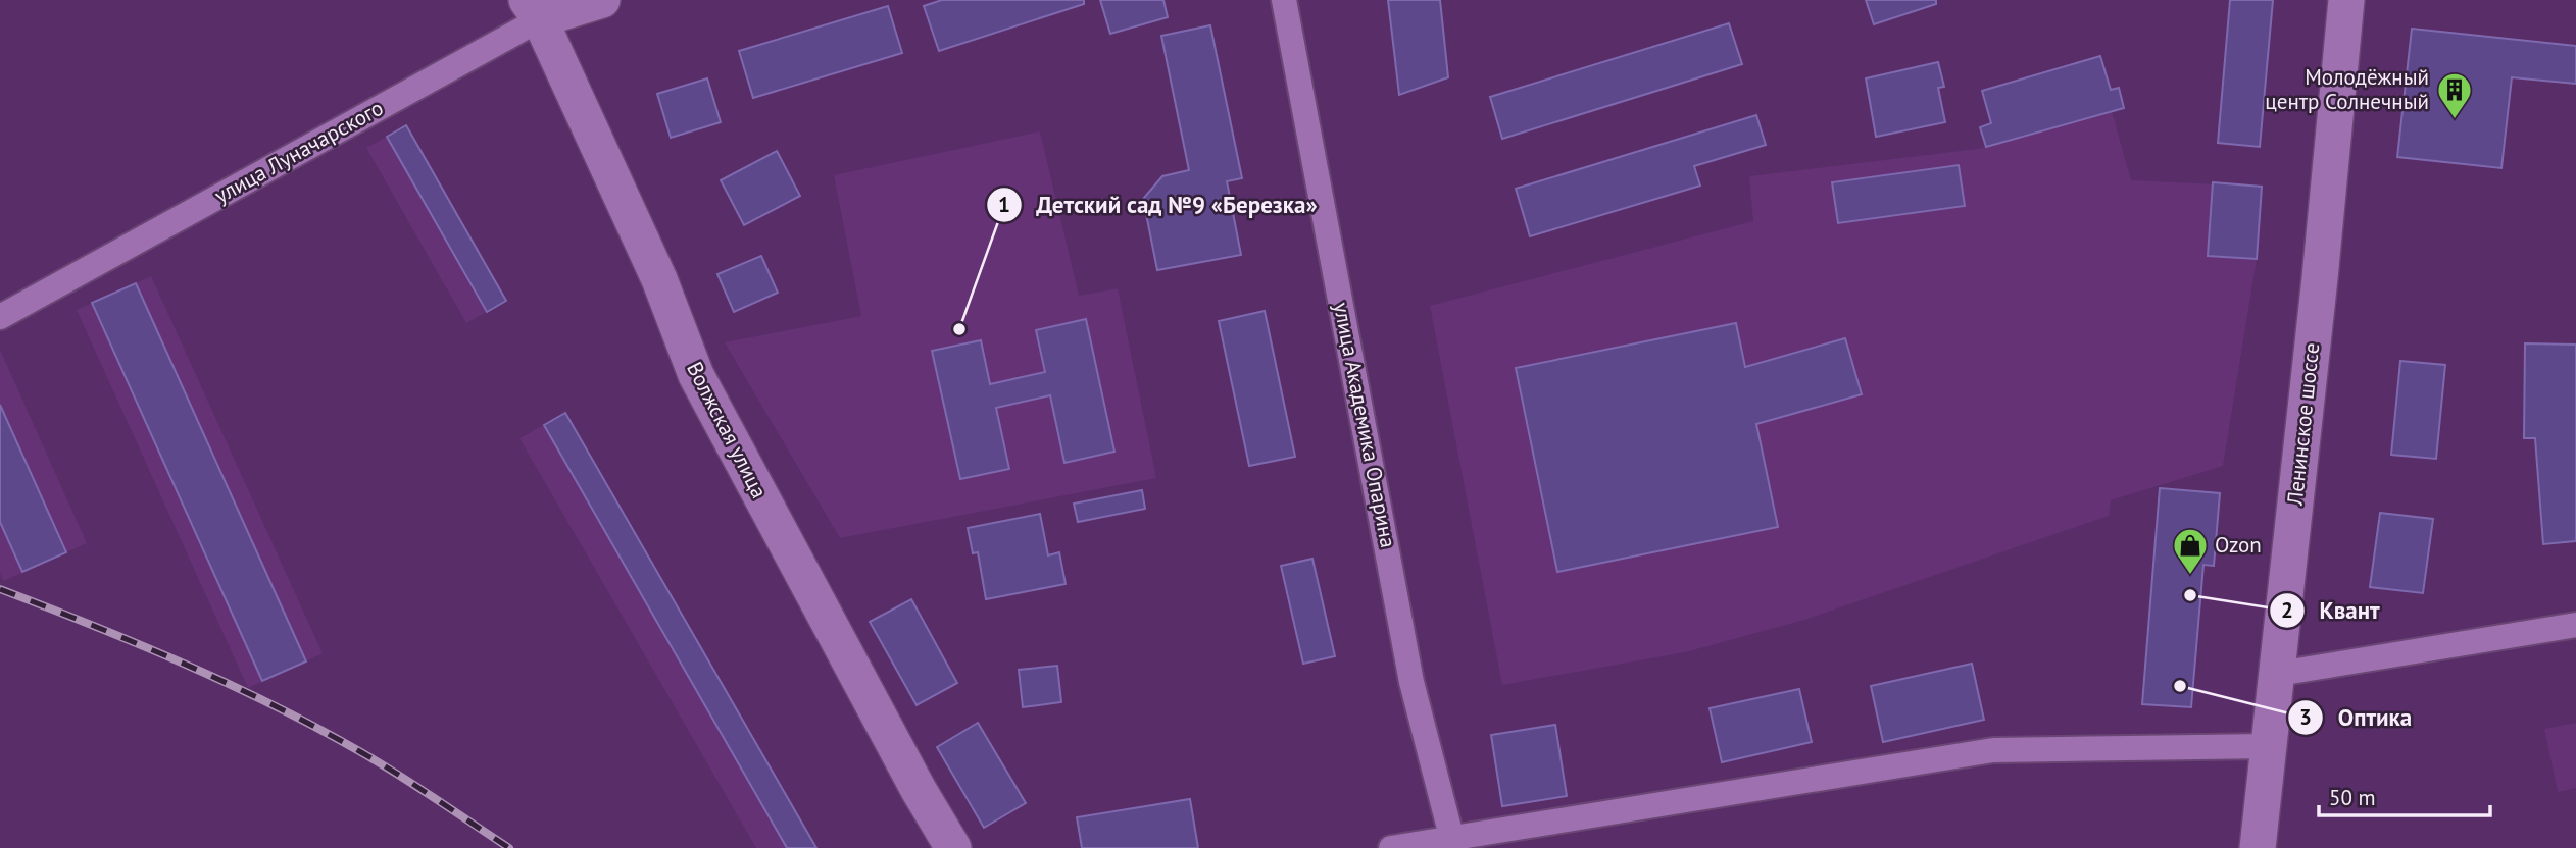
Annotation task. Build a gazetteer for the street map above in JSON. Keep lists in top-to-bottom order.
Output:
{
  "streets": {
    "street": [
      "улица Луначарского",
      "Ленинское шоссе",
      "улица Академика Опарина",
      "Волжская улица"
    ]
  },
  "crossings": [
    ["улица Луначарского", "Волжская улица"]
  ],
  "places": {
    "building": ["Молодёжный центр Солнечный"],
    "other": ["Детский сад №9 «Березка»", "Квант", "Оптика"],
    "shop": ["Ozon"]
  },
  "scale_bar": "50 m"
}
